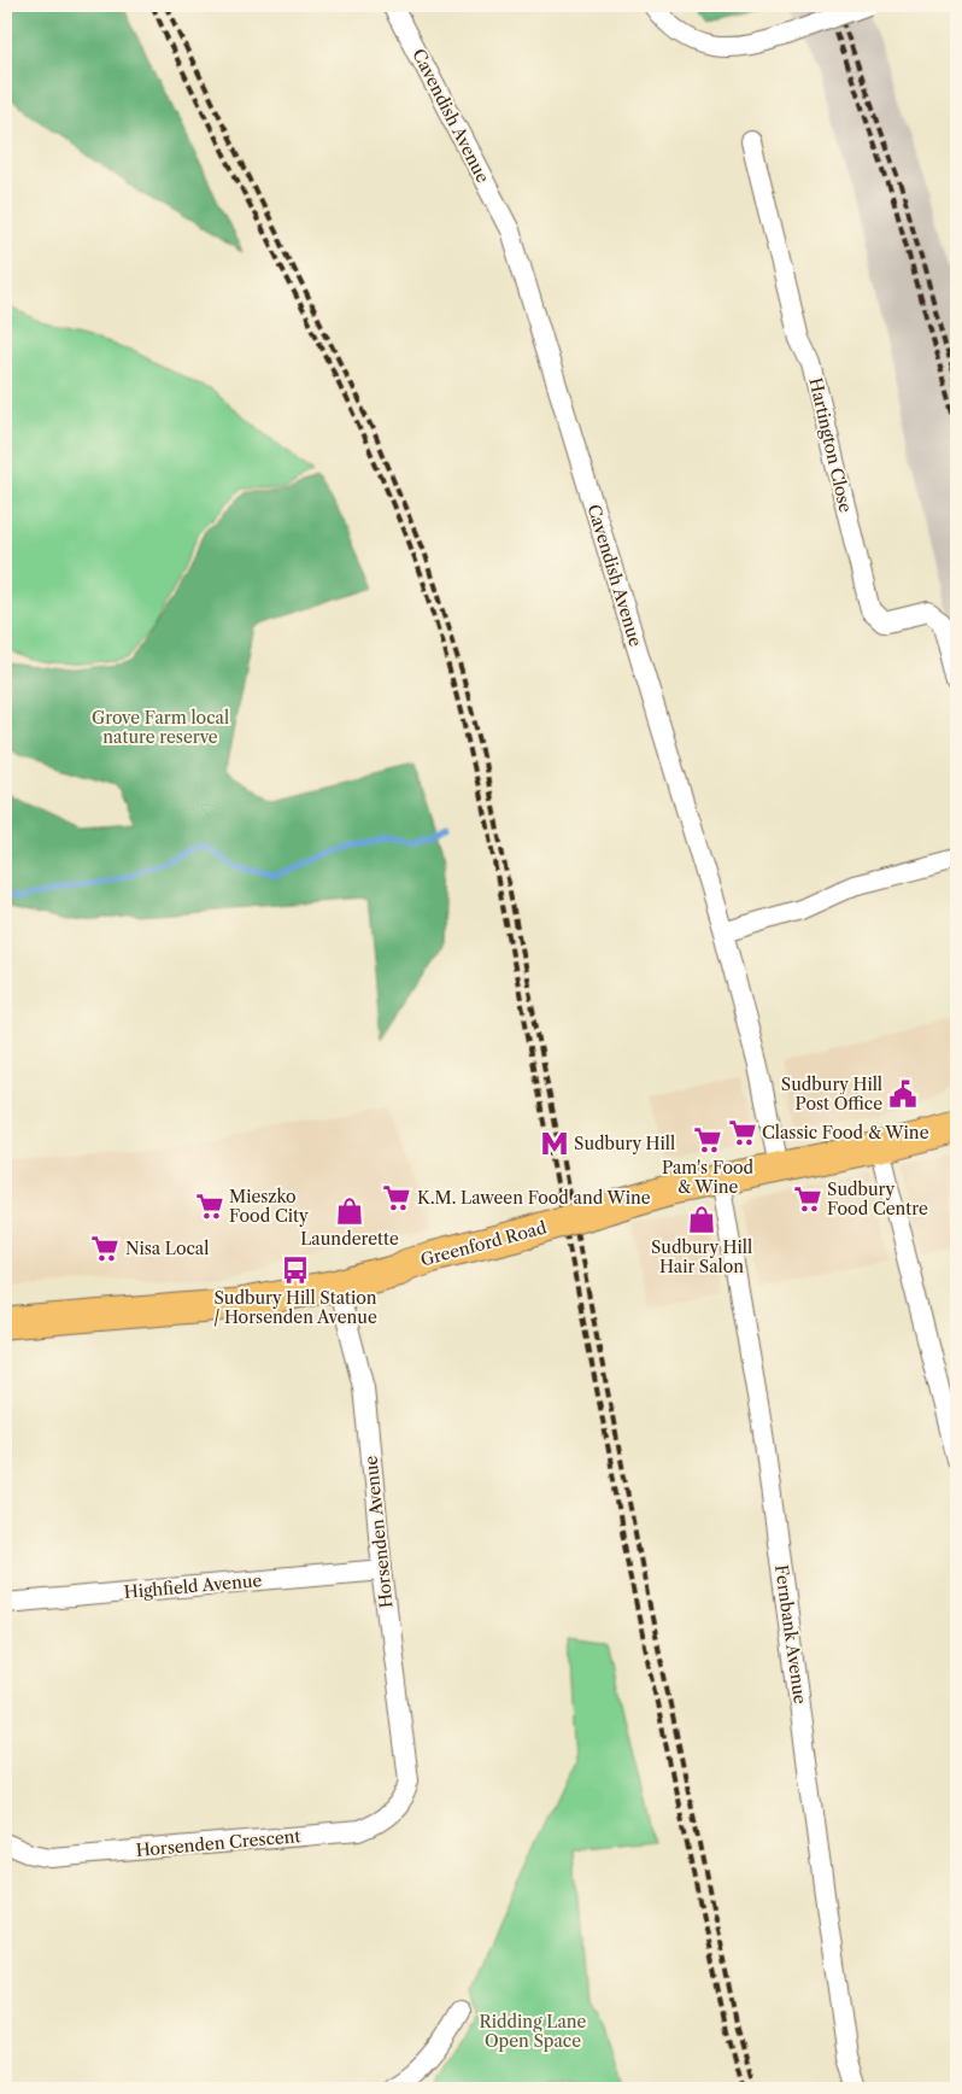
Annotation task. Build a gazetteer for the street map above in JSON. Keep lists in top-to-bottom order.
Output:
{
  "streets": {
    "main road": ["Greenford Road"],
    "street": [
      "Cavendish Avenue",
      "Hartington Close",
      "Horsenden Avenue",
      "Highfield Avenue",
      "Fernbank Avenue",
      "Horsenden Crescent"
    ]
  },
  "crossings": [
    ["Cavendish Avenue", "Greenford Road"],
    ["Greenford Road", "Horsenden Avenue"],
    ["Greenford Road", "Fernbank Avenue"],
    ["Horsenden Avenue", "Highfield Avenue"],
    ["Horsenden Avenue", "Horsenden Crescent"]
  ],
  "parks": ["Grove Farm local nature reserve", "Ridding Lane Open Space"],
  "places": {
    "public building": ["Sudbury Hill Post Office"],
    "supermarket": [
      "Classic Food & Wine",
      "Pam's Food & Wine",
      "K.M. Laween Food and Wine",
      "Sudbury Food Centre",
      "Mieszko Food City",
      "Nisa Local"
    ],
    "metro station": ["Sudbury Hill"],
    "shop": ["Launderette", "Sudbury Hill Hair Salon"],
    "bus stop": ["Sudbury Hill Station / Horsenden Avenue"]
  }
}
